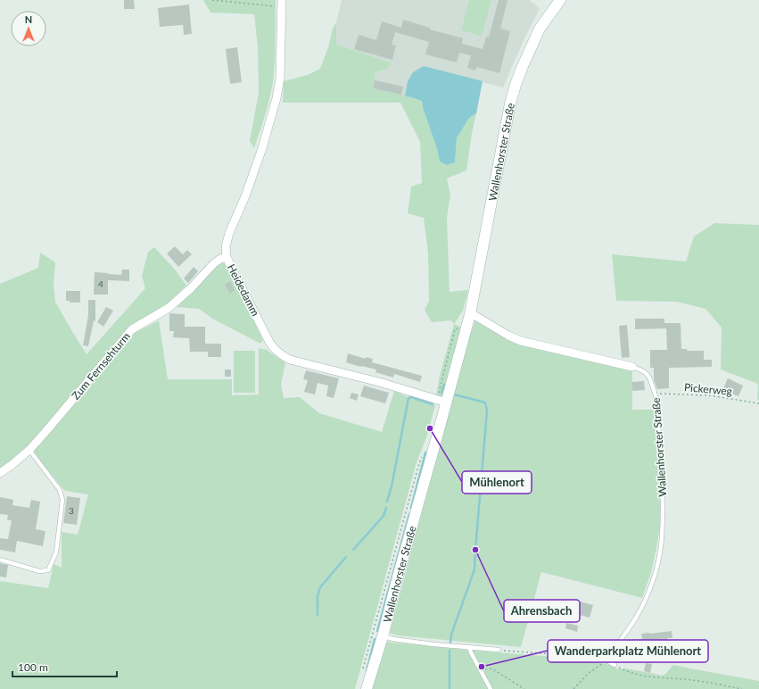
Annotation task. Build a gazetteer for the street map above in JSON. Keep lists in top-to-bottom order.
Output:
{
  "streets": {
    "main road": ["Wallenhorster Straße"],
    "street": ["Heidedamm", "Zum Fernsehturm"],
    "path": ["Pickerweg"]
  },
  "crossings": [
    ["Wallenhorster Straße", "Heidedamm"],
    ["Wallenhorster Straße", "Pickerweg"],
    ["Heidedamm", "Zum Fernsehturm"]
  ],
  "places": ["Mühlenort", "Ahrensbach", "Wanderparkplatz Mühlenort"],
  "house_numbers": ["4", "3"],
  "scale_bar": "100 m",
  "north": "top"
}
